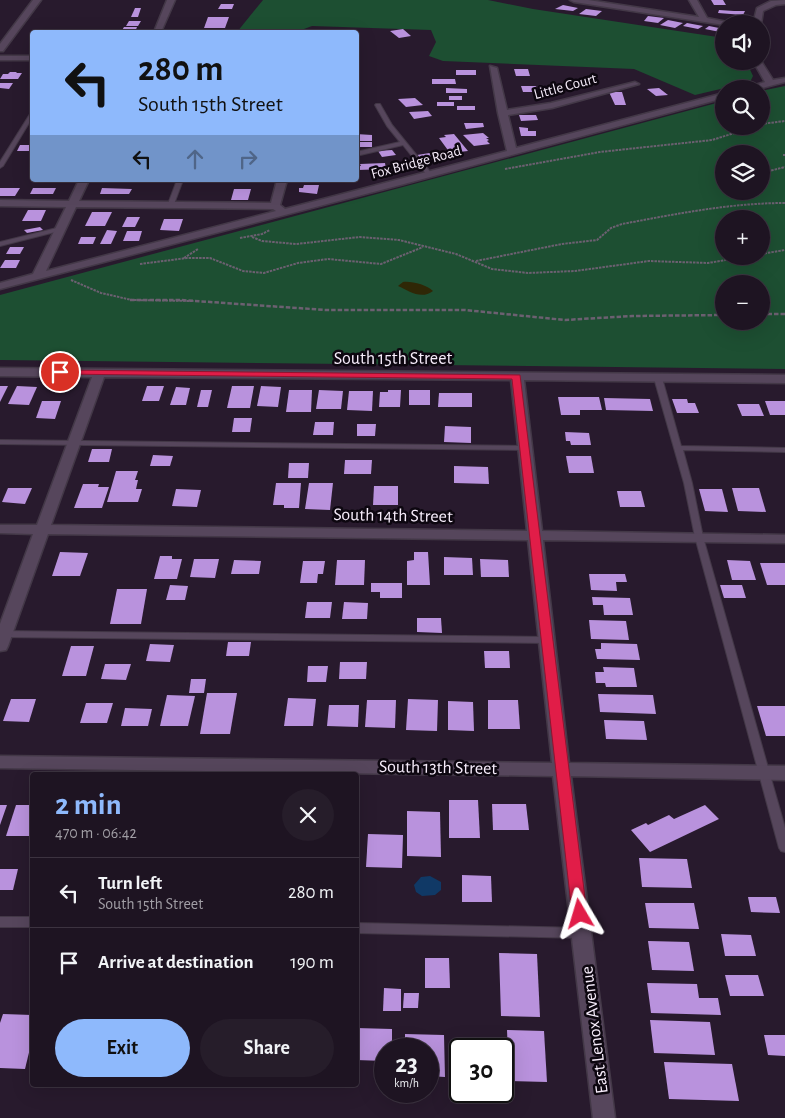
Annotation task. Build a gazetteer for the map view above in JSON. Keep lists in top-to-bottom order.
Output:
{
  "streets": {
    "street": [
      "Little Court",
      "Fox Bridge Road",
      "South 15th Street",
      "South 14th Street",
      "South 13th Street",
      "East Lenox Avenue"
    ]
  },
  "crossings": [
    ["South 15th Street", "East Lenox Avenue"],
    ["South 14th Street", "East Lenox Avenue"],
    ["South 13th Street", "East Lenox Avenue"]
  ],
  "page": {
    "map_buttons": ["+", "−"],
    "turn": ["280 m", "South 15th Street"],
    "heading": ["2 min", "470 m · 06:42"],
    "list": [
      {
        "name": "Turn left",
        "note": "South 15th Street",
        "value": "280 m"
      },
      {
        "name": "Arrive at destination",
        "value": "190 m"
      }
    ],
    "buttons": ["Exit", "Share"],
    "speed": "23 km/h",
    "limit": "30"
  }
}
